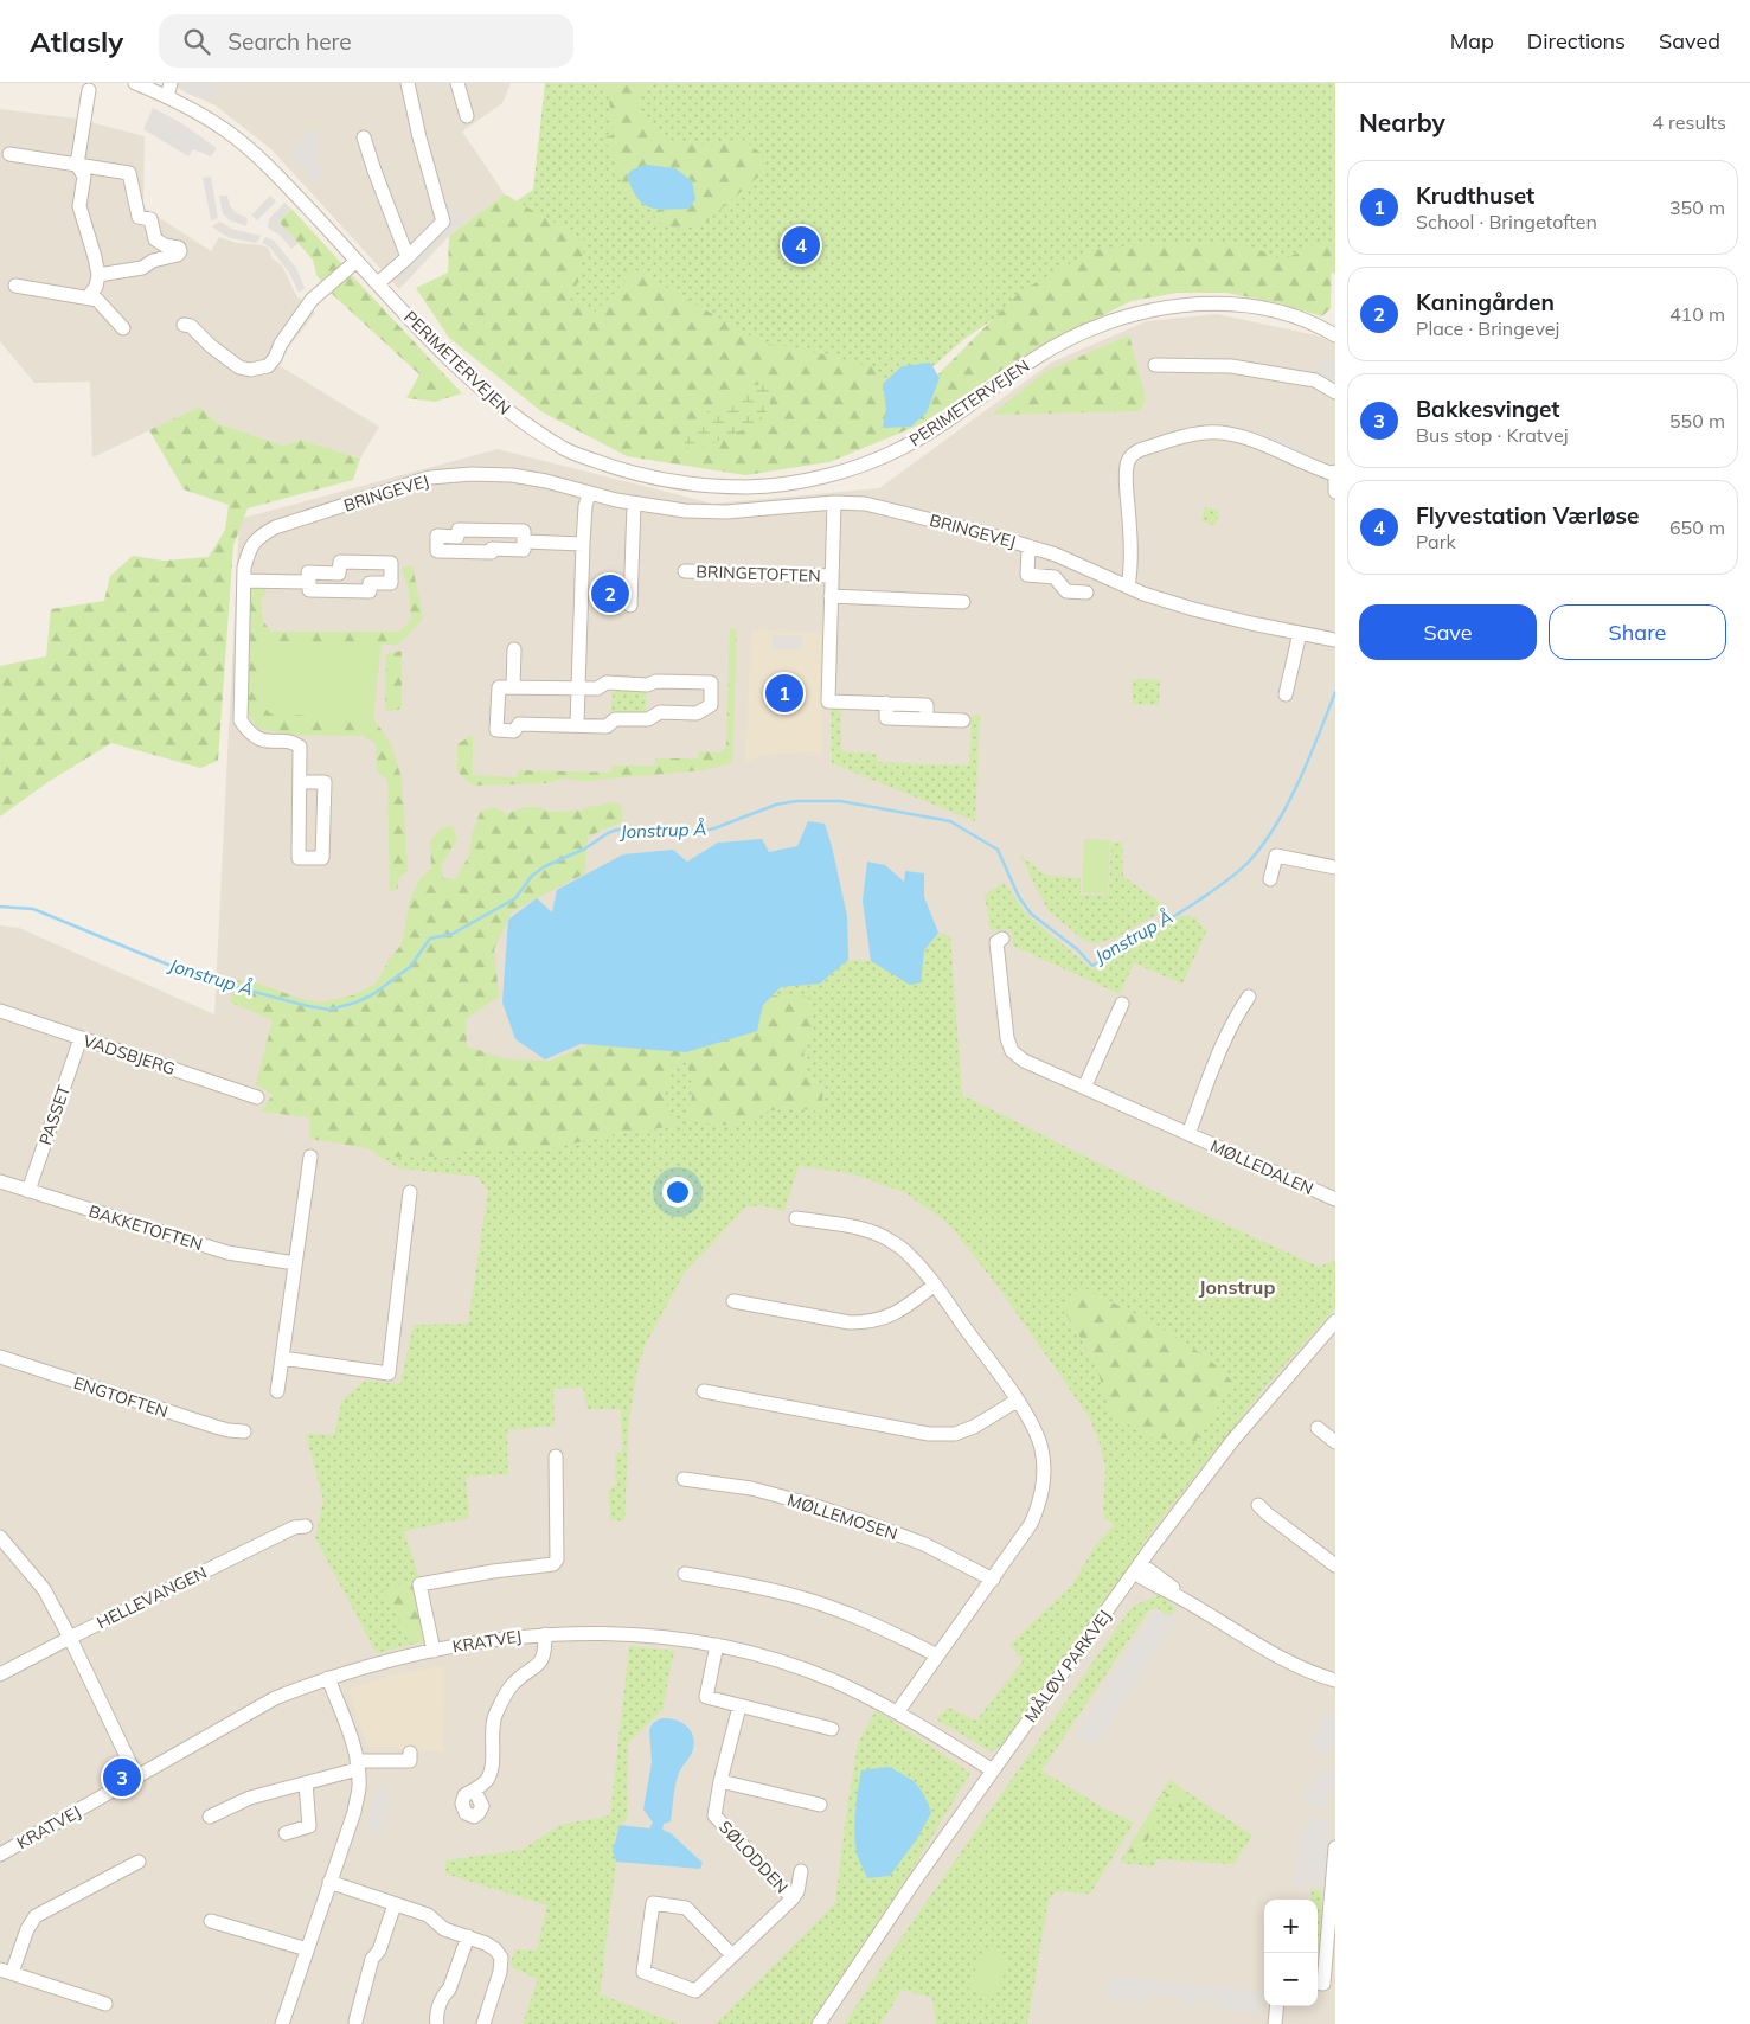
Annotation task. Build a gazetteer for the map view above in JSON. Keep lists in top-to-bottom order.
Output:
{
  "streets": {
    "street": [
      "PERIMETERVEJEN",
      "BRINGEVEJ",
      "BRINGETOFTEN",
      "VADSBJERG",
      "PASSET",
      "MØLLEDALEN",
      "BAKKETOFTEN",
      "ENGTOFTEN",
      "MØLLEMOSEN",
      "HELLEVANGEN",
      "KRATVEJ",
      "MÅLØV PARKVEJ",
      "SØLODDEN"
    ]
  },
  "crossings": [
    ["BRINGEVEJ", "BRINGETOFTEN"],
    ["VADSBJERG", "PASSET"],
    ["PASSET", "BAKKETOFTEN"],
    ["KRATVEJ", "MÅLØV PARKVEJ"]
  ],
  "districts": ["Jonstrup"],
  "water": ["Jonstrup Å"],
  "page": {
    "header": "Atlasly",
    "search": "Search here",
    "nav": ["Map", "Directions", "Saved"],
    "heading": ["Nearby", "4 results"],
    "list": [
      {
        "mark": "1",
        "name": "Krudthuset",
        "note": "School · Bringetoften",
        "value": "350 m"
      },
      {
        "mark": "2",
        "name": "Kaningården",
        "note": "Place · Bringevej",
        "value": "410 m"
      },
      {
        "mark": "3",
        "name": "Bakkesvinget",
        "note": "Bus stop · Kratvej",
        "value": "550 m"
      },
      {
        "mark": "4",
        "name": "Flyvestation Værløse",
        "note": "Park",
        "value": "650 m"
      }
    ],
    "pins": [
      "4",
      "2",
      "1",
      "3"
    ],
    "buttons": ["Save", "Share"],
    "map_buttons": ["+", "−"]
  }
}
